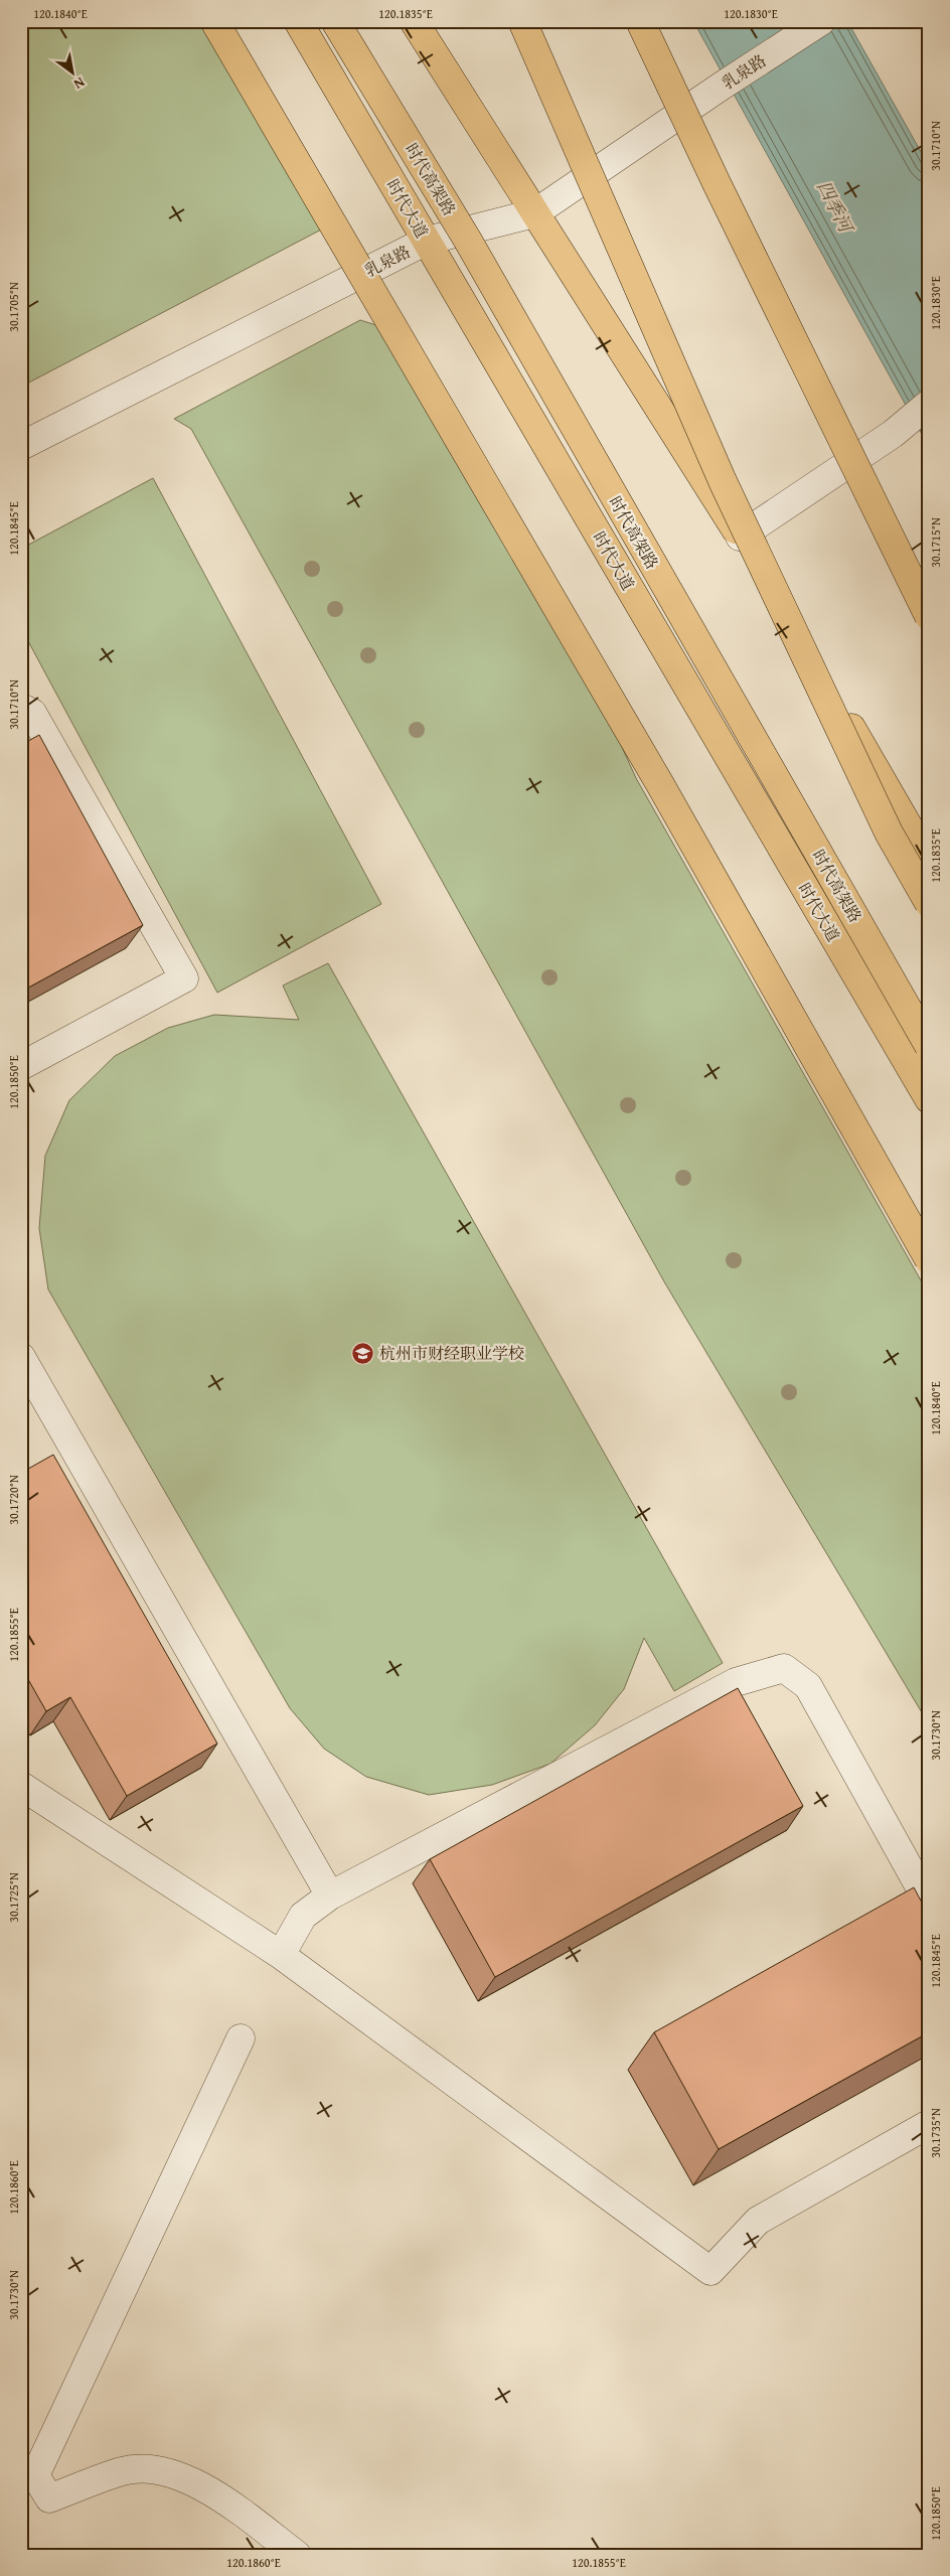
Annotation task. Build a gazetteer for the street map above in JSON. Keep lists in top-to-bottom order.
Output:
{
  "streets": {
    "main road": ["时代高架路", "时代大道"],
    "street": ["乳泉路"]
  },
  "crossings": [
    ["乳泉路", "时代大道"]
  ],
  "water": ["四季河"],
  "places": {
    "school or university": ["杭州市财经职业学校"]
  },
  "north": "bottom right",
  "coordinates": [
    "120.1840°E",
    "120.1835°E",
    "120.1830°E",
    "30.1710°N",
    "30.1705°N",
    "120.1845°E",
    "30.1715°N",
    "120.1850°E",
    "30.1720°N",
    "120.1855°E",
    "30.1730°N",
    "30.1725°N",
    "30.1735°N",
    "120.1860°E"
  ]
}
